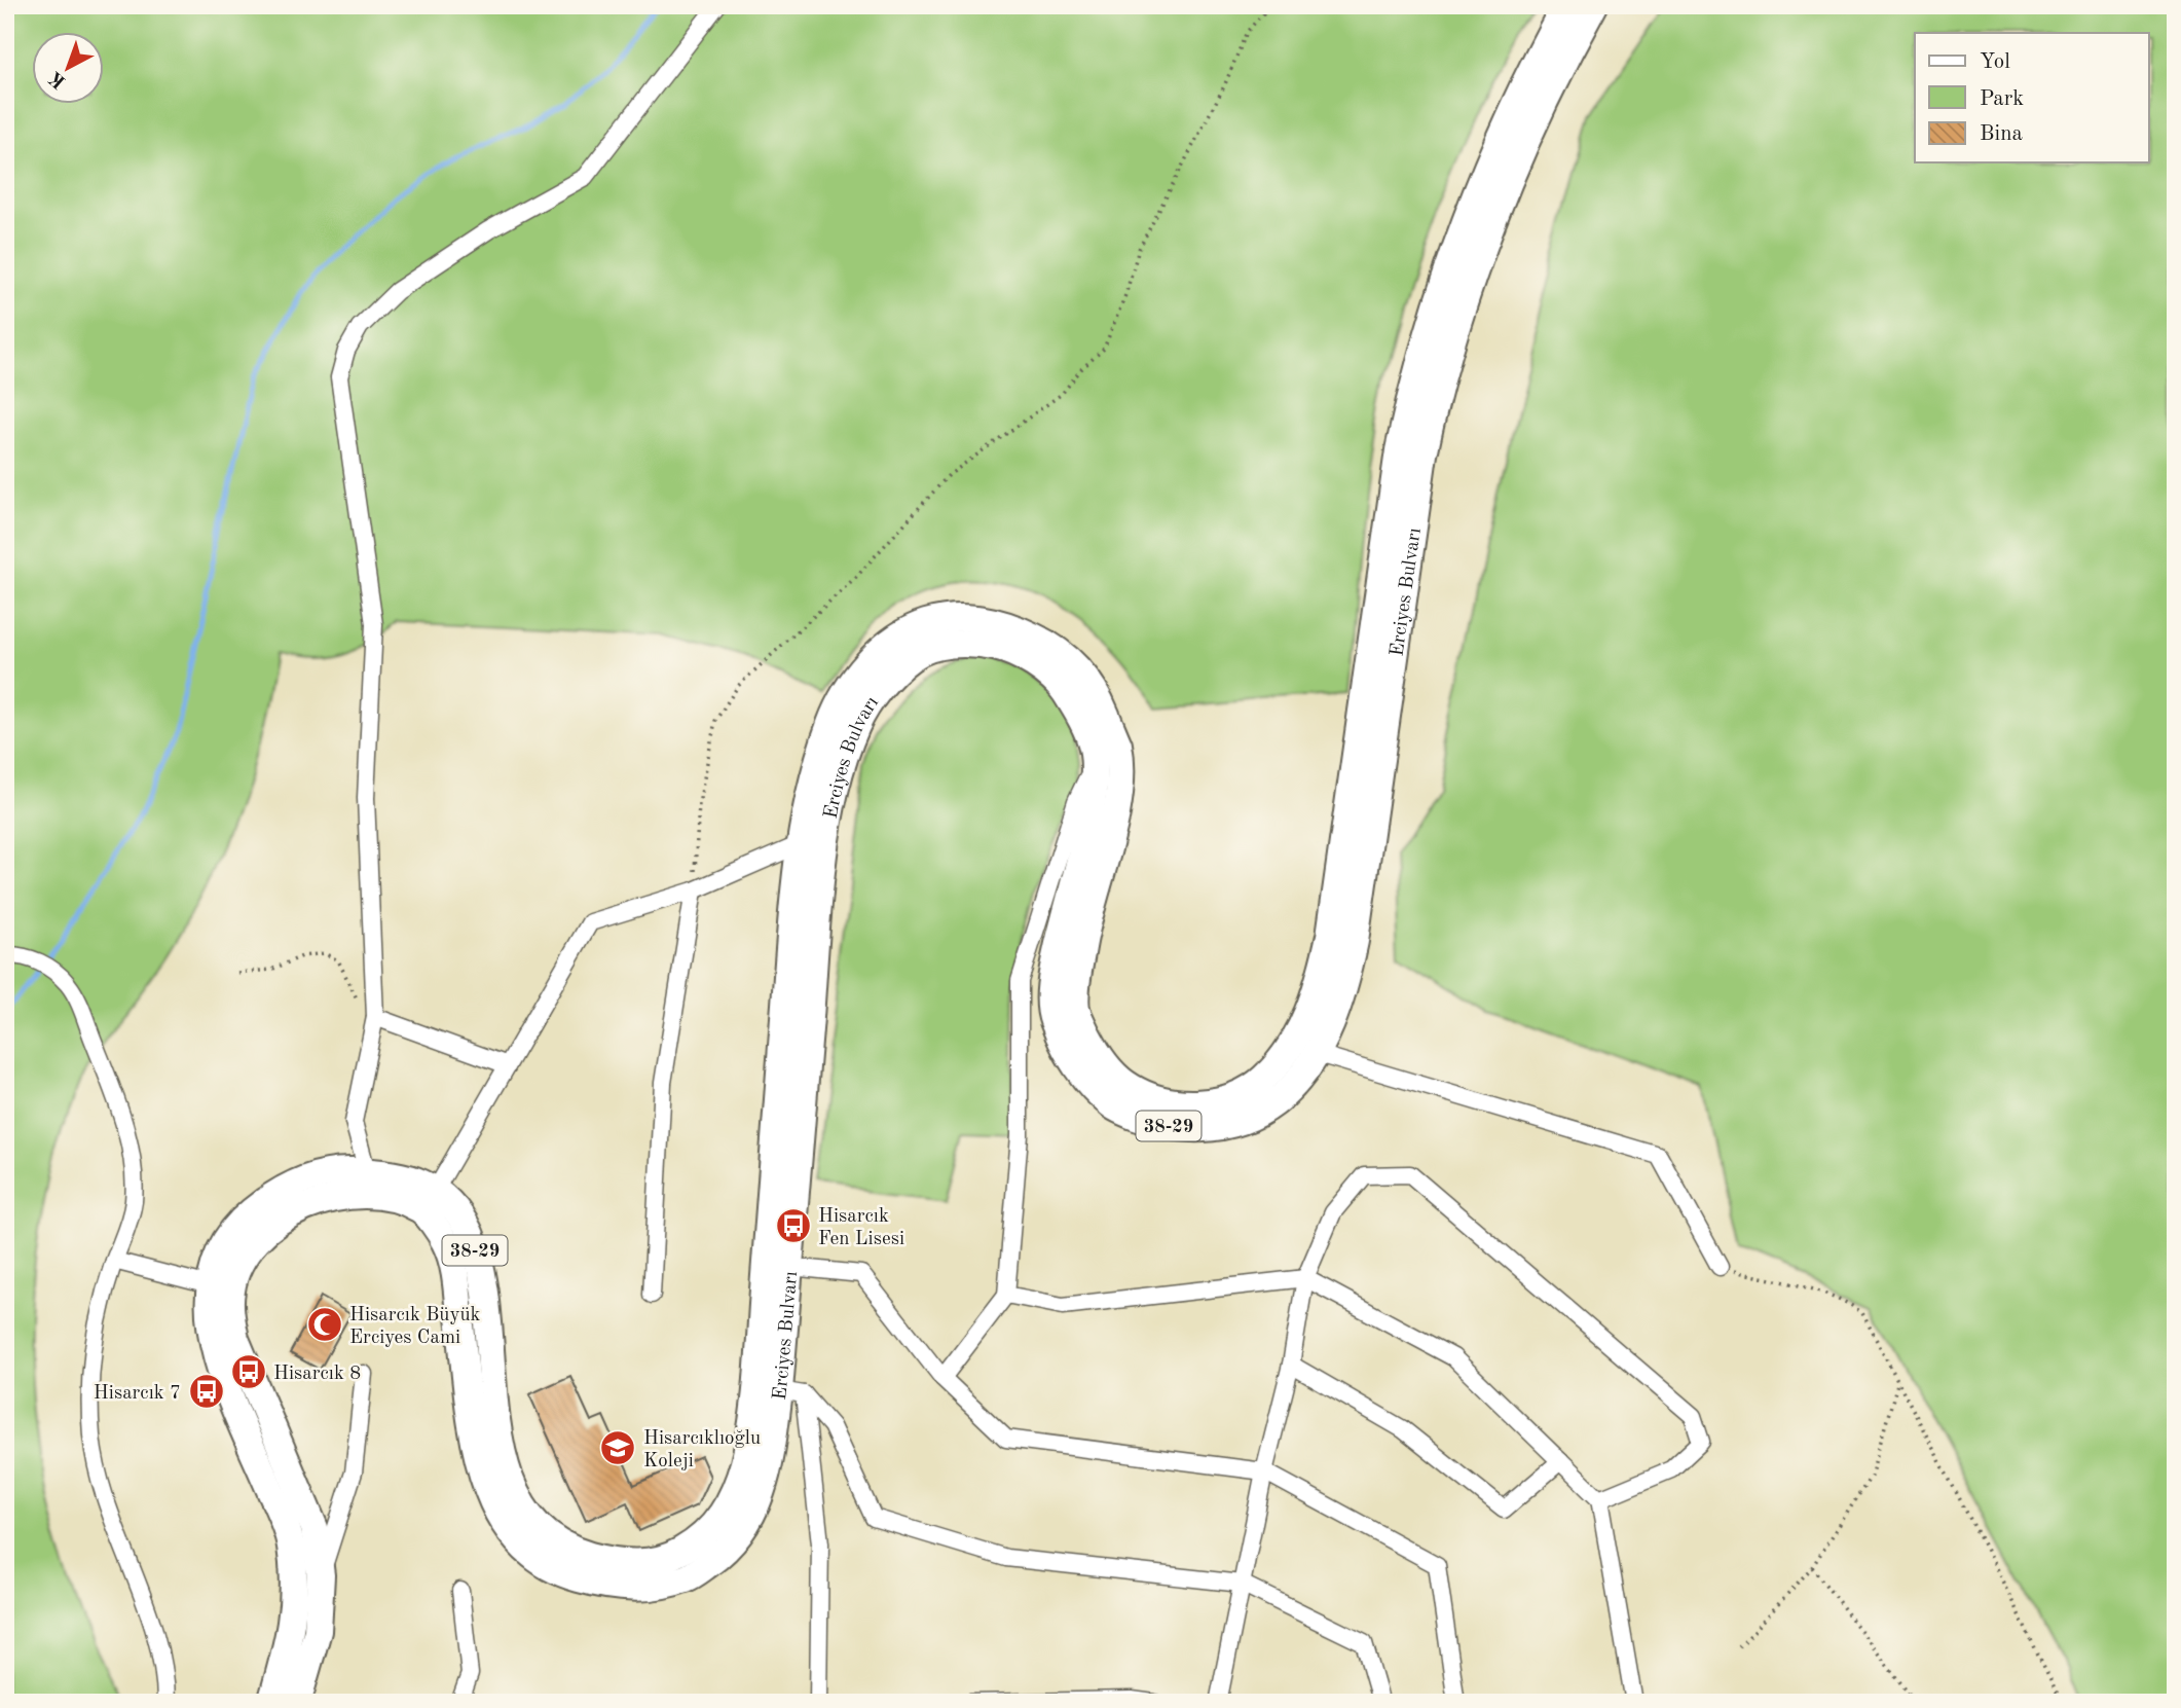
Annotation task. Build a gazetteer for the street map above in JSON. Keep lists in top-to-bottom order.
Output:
{
  "streets": {
    "highway": ["Erciyes Bulvarı", "38-29"]
  },
  "places": {
    "bus stop": ["Hisarcık Fen Lisesi", "Hisarcık 8", "Hisarcık 7"],
    "mosque": ["Hisarcık Büyük Erciyes Cami"],
    "school or university": ["Hisarcıklıoğlu Koleji"]
  },
  "legend": ["Yol", "Park", "Bina"],
  "north": "bottom left"
}
